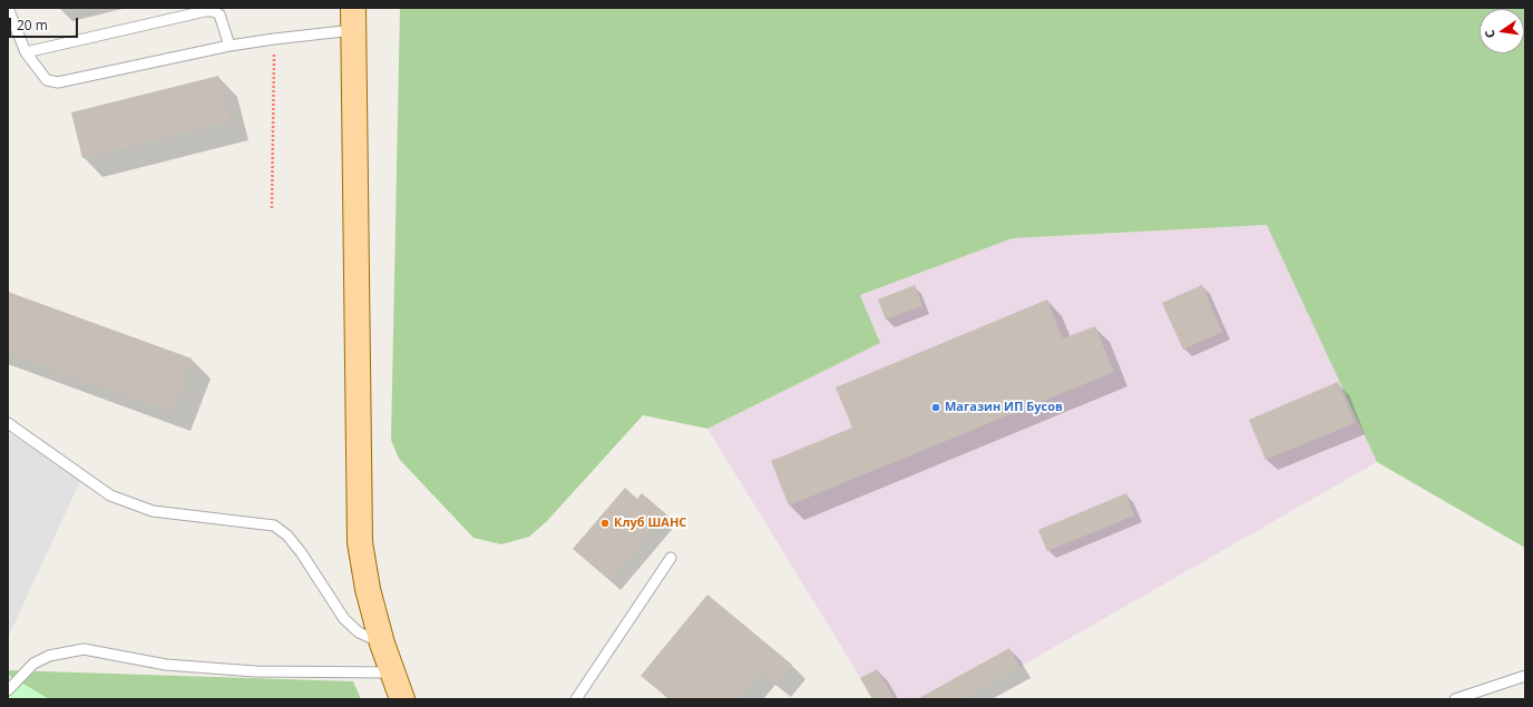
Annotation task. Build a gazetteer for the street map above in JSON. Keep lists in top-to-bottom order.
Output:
{
  "places": ["Магазин ИП Бусов", "Клуб ШАНС"],
  "scale_bar": "20 m",
  "north": "left"
}
